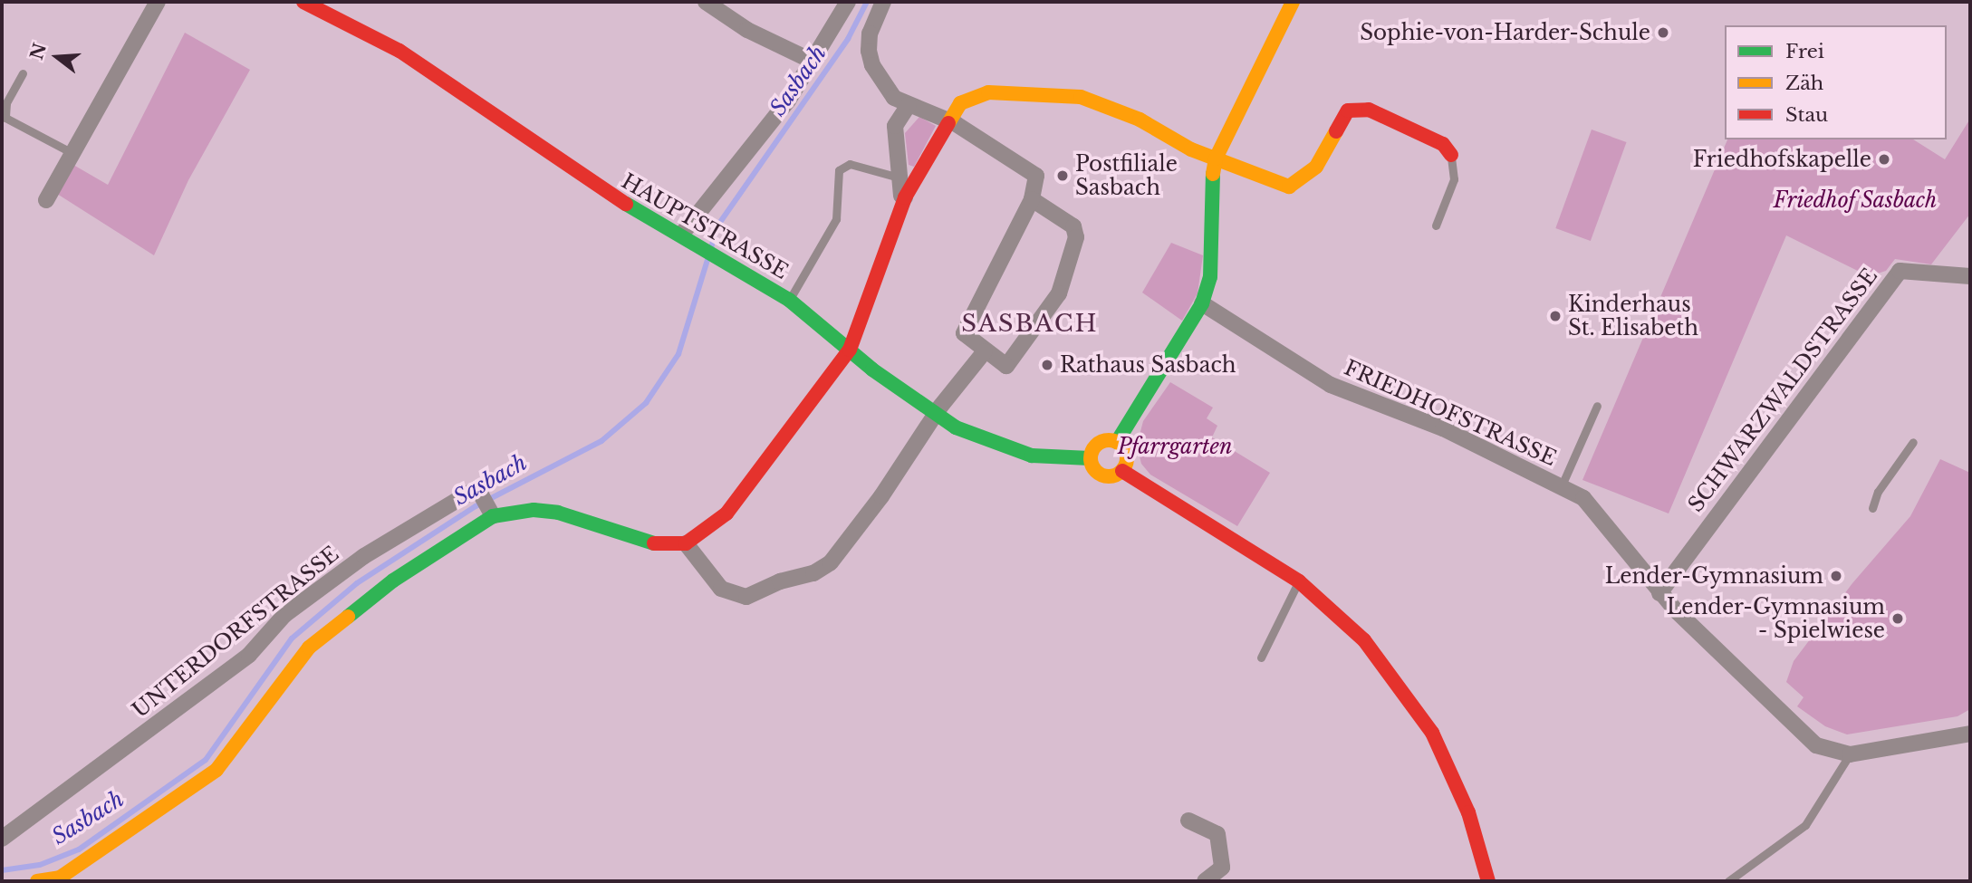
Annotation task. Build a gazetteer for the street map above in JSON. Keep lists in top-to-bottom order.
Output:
{
  "streets": {
    "street": [
      "HAUPTSTRASSE",
      "SCHWARZWALDSTRASSE",
      "FRIEDHOFSTRASSE",
      "UNTERDORFSTRASSE"
    ]
  },
  "crossings": [
    ["SCHWARZWALDSTRASSE", "FRIEDHOFSTRASSE"]
  ],
  "districts": ["SASBACH"],
  "water": ["Sasbach"],
  "parks": ["Friedhof Sasbach", "Pfarrgarten"],
  "places": [
    "Sophie-von-Harder-Schule",
    "Friedhofskapelle",
    "Postfiliale Sasbach",
    "Kinderhaus St. Elisabeth",
    "Rathaus Sasbach",
    "Lender-Gymnasium",
    "Lender-Gymnasium - Spielwiese"
  ],
  "legend": ["Frei", "Zäh", "Stau"],
  "north": "left"
}
